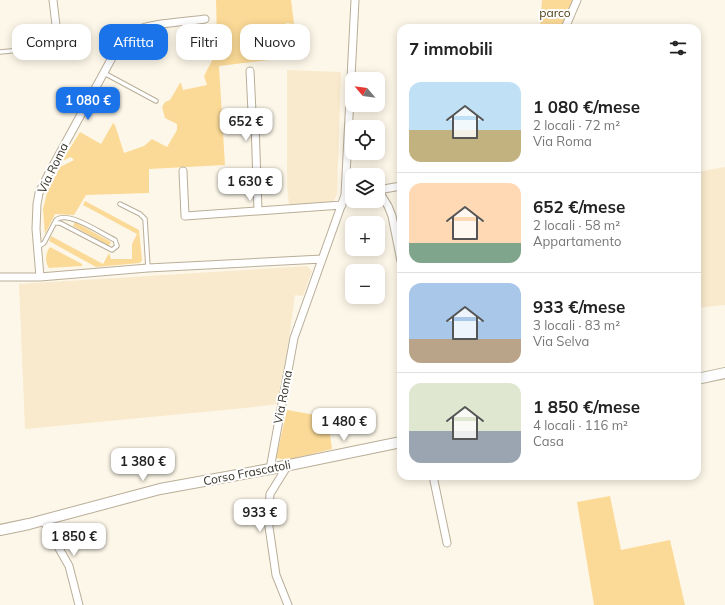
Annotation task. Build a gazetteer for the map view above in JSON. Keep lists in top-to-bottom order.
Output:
{
  "streets": {
    "street": ["Via Roma", "Corso Frascatoli"]
  },
  "crossings": [
    ["Via Roma", "Corso Frascatoli"]
  ],
  "parks": ["parco"],
  "north": "top left",
  "page": {
    "chip": [
      "Compra",
      "Affitta",
      "Filtri",
      "Nuovo"
    ],
    "heading": "7 immobili",
    "map_buttons": ["+", "−"],
    "list": [
      {
        "name": "1 080 €/mese",
        "note": "2 locali · 72 m² · Via Roma"
      },
      {
        "name": "652 €/mese",
        "note": "2 locali · 58 m² · Appartamento"
      },
      {
        "name": "933 €/mese",
        "note": "3 locali · 83 m² · Via Selva"
      },
      {
        "name": "1 850 €/mese",
        "note": "4 locali · 116 m² · Casa"
      }
    ],
    "price": [
      "1 080 €",
      "652 €",
      "1 630 €",
      "1 480 €",
      "1 380 €",
      "933 €",
      "1 850 €"
    ]
  }
}
